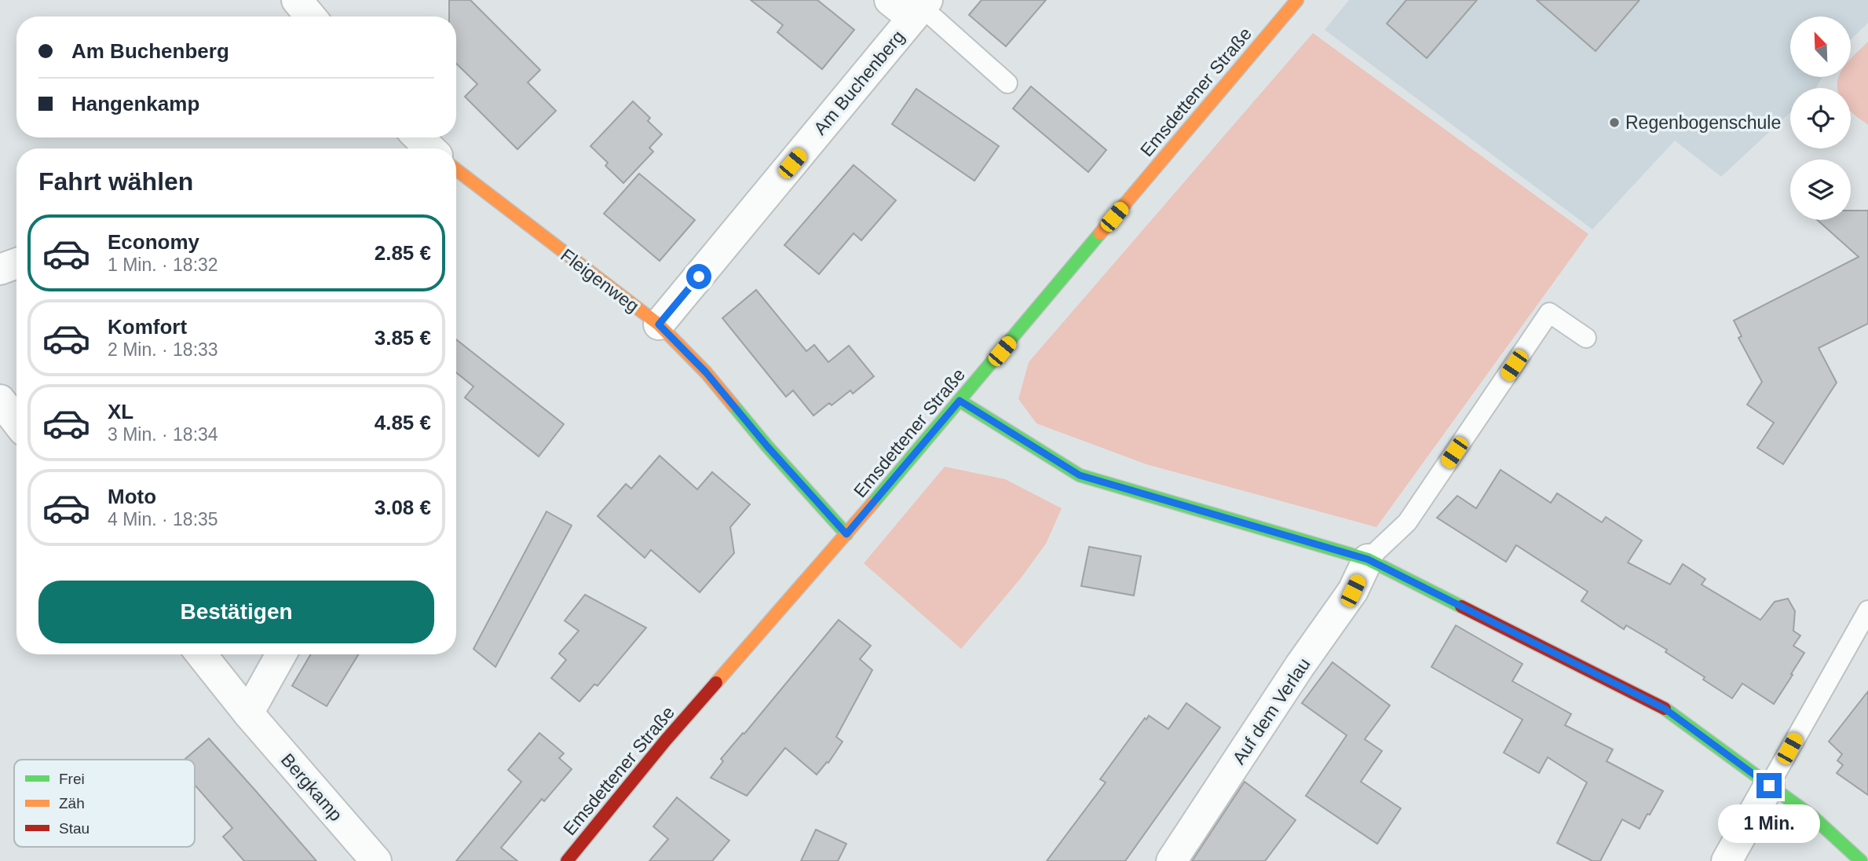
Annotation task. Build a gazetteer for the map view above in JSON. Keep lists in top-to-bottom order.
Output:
{
  "streets": {
    "street": [
      "Am Buchenberg",
      "Emsdettener Straße",
      "Fleigenweg",
      "Auf dem Verlau",
      "Bergkamp"
    ]
  },
  "crossings": [
    ["Am Buchenberg", "Fleigenweg"],
    ["Emsdettener Straße", "Fleigenweg"]
  ],
  "places": ["Regenbogenschule"],
  "legend": ["Frei", "Zäh", "Stau"],
  "north": "top left",
  "page": {
    "banner": ["Am Buchenberg", "Hangenkamp"],
    "heading": "Fahrt wählen",
    "list": [
      {
        "name": "Economy",
        "note": "1 Min. · 18:32",
        "value": "2.85 €"
      },
      {
        "name": "Komfort",
        "note": "2 Min. · 18:33",
        "value": "3.85 €"
      },
      {
        "name": "XL",
        "note": "3 Min. · 18:34",
        "value": "4.85 €"
      },
      {
        "name": "Moto",
        "note": "4 Min. · 18:35",
        "value": "3.08 €"
      }
    ],
    "buttons": "Bestätigen",
    "bubble": "1 Min."
  }
}
